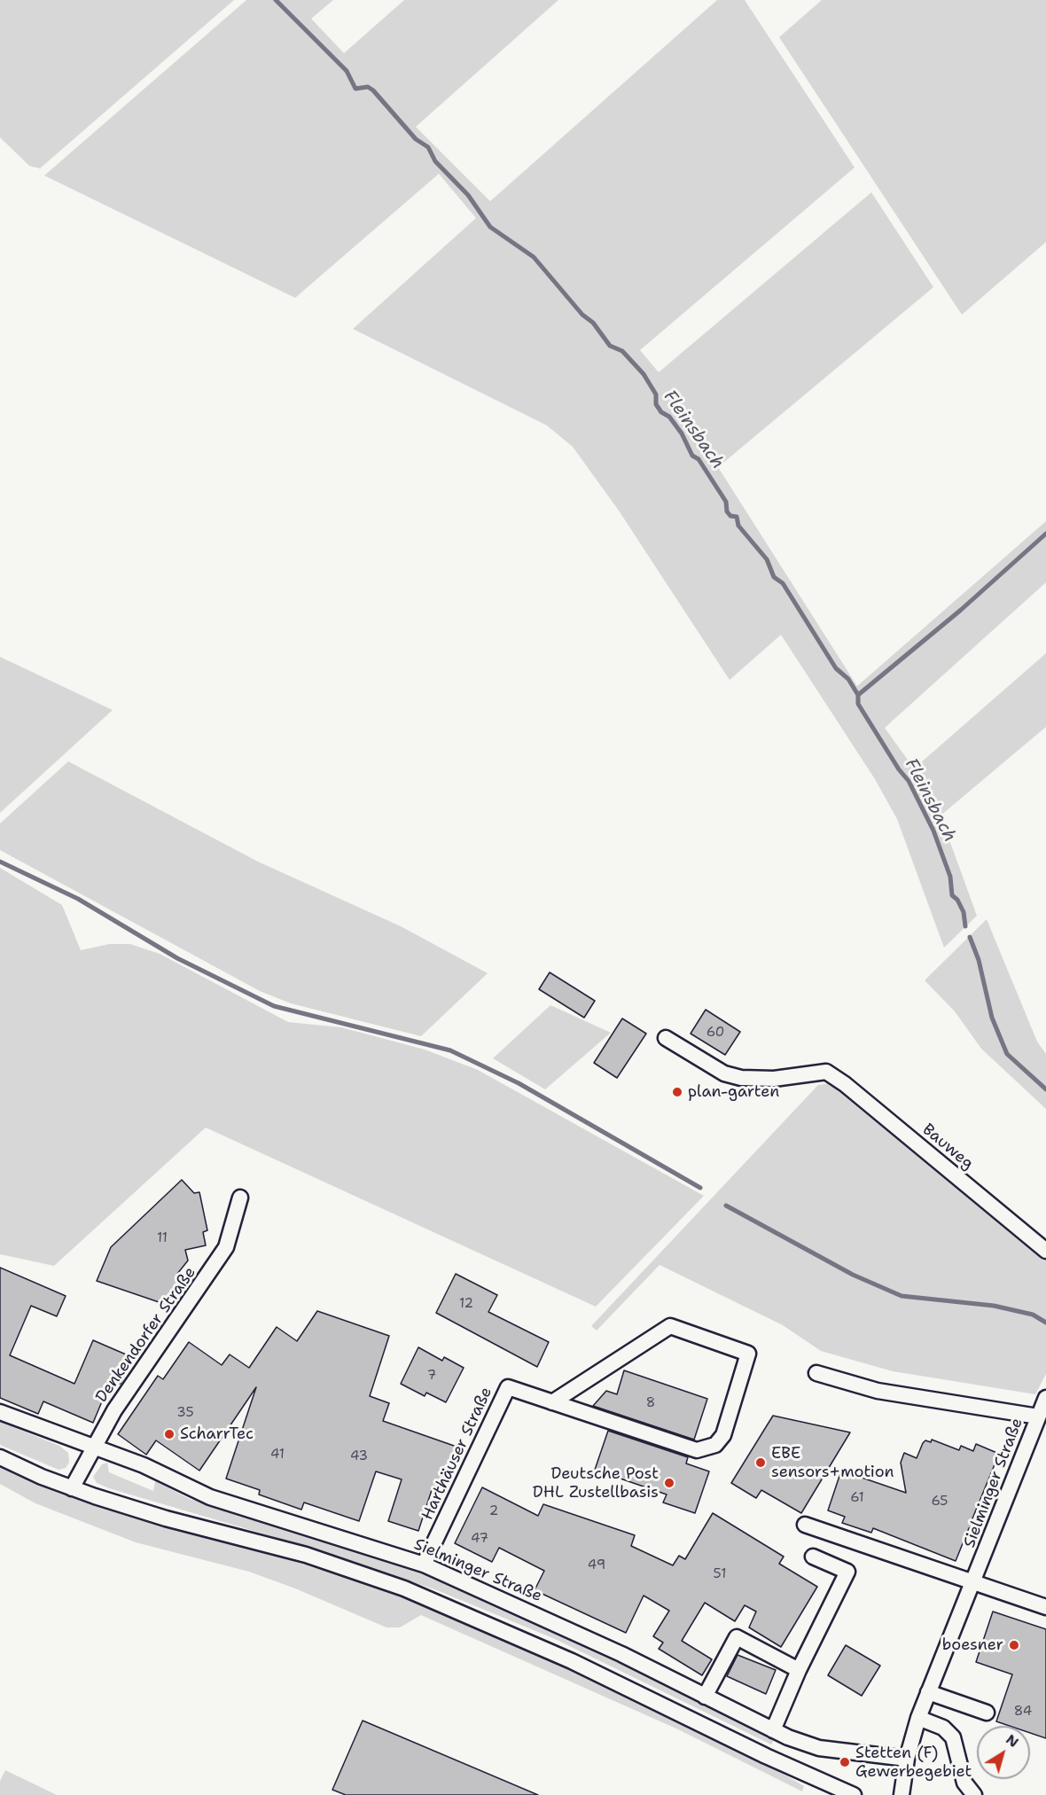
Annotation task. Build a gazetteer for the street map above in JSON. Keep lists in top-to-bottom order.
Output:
{
  "streets": {
    "street": [
      "Bauweg",
      "Denkendorfer Straße",
      "Harthäuser Straße",
      "Sielminger Straße"
    ]
  },
  "crossings": [
    ["Denkendorfer Straße", "Sielminger Straße"],
    ["Harthäuser Straße", "Sielminger Straße"]
  ],
  "water": ["Fleinsbach"],
  "places": [
    "plan-garten",
    "ScharrTec",
    "EBE sensors+motion",
    "Deutsche Post DHL Zustellbasis",
    "boesner",
    "Stetten (F) Gewerbegebiet"
  ],
  "house_numbers": [
    "60",
    "11",
    "12",
    "7",
    "8",
    "35",
    "41",
    "43",
    "61",
    "65",
    "2",
    "47",
    "49",
    "51",
    "84"
  ],
  "north": "top right"
}
